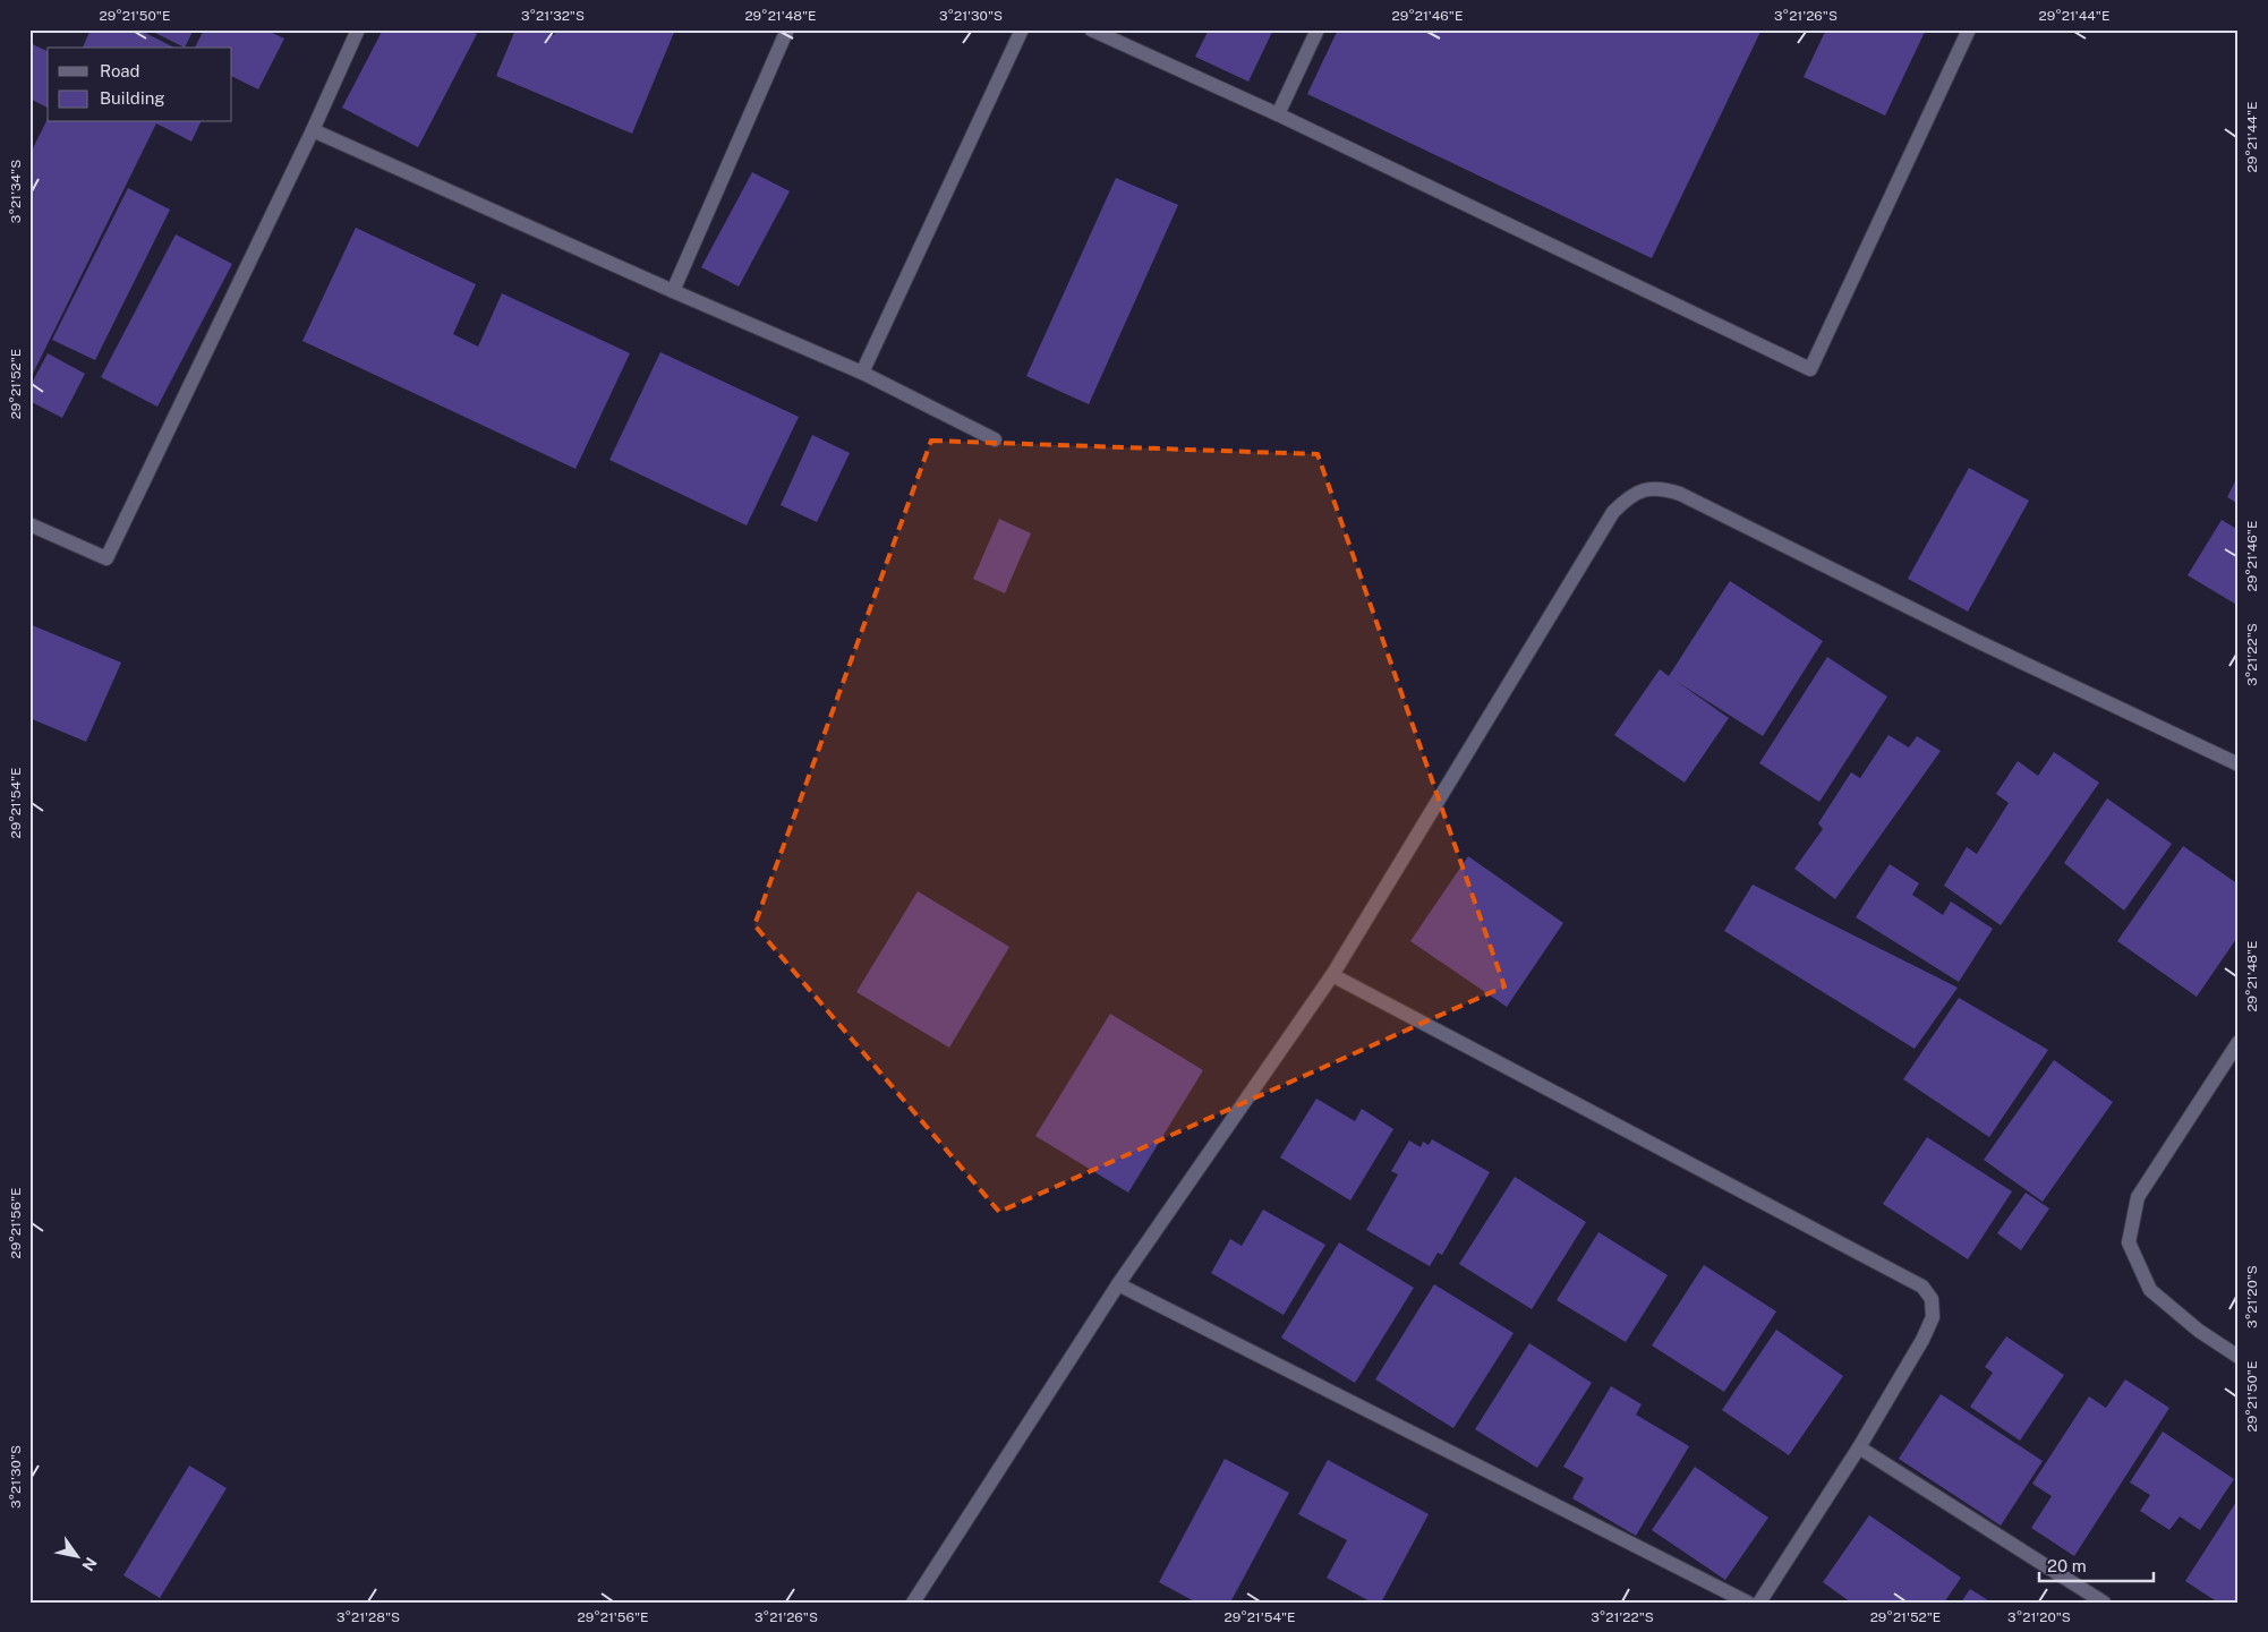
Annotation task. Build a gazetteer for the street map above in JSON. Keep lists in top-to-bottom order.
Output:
{
  "legend": ["Road", "Building"],
  "scale_bar": "20 m",
  "north": "bottom right",
  "coordinates": [
    "29°21'50\"E",
    "3°21'32\"S",
    "29°21'48\"E",
    "3°21'30\"S",
    "29°21'46\"E",
    "3°21'26\"S",
    "29°21'44\"E",
    "3°21'34\"S",
    "29°21'52\"E",
    "3°21'22\"S",
    "29°21'54\"E",
    "29°21'56\"E",
    "3°21'20\"S",
    "3°21'28\"S"
  ]
}
